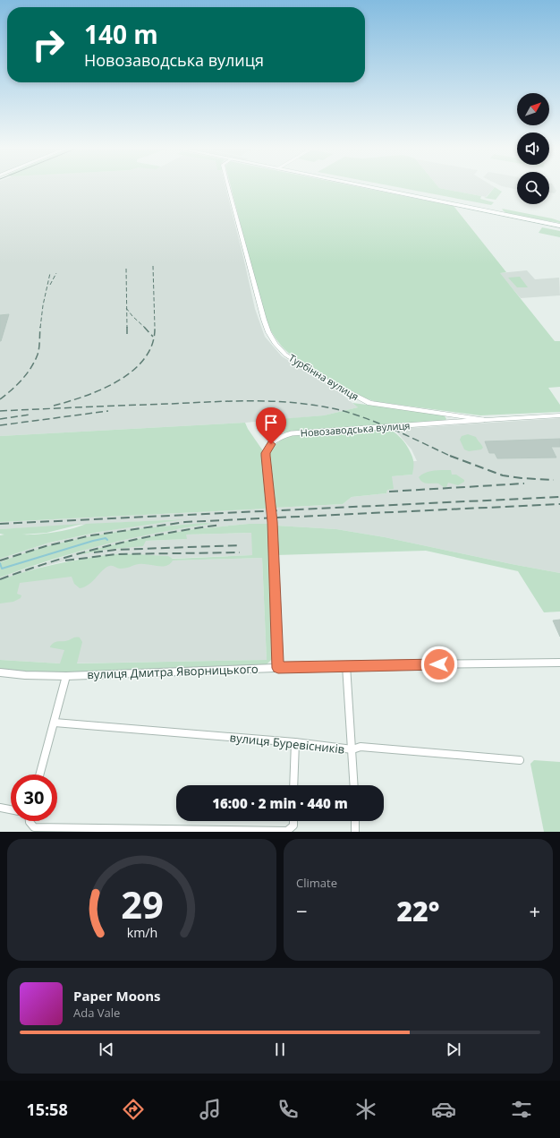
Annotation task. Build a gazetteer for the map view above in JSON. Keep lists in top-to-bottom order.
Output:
{
  "streets": {
    "street": [
      "Турбінна вулиця",
      "Новозаводська вулиця",
      "вулиця Дмитра Яворницького",
      "вулиця Буревісників"
    ]
  },
  "crossings": [
    ["Турбінна вулиця", "Новозаводська вулиця"],
    ["Новозаводська вулиця", "вулиця Дмитра Яворницького"]
  ],
  "north": "top right",
  "page": {
    "turn": ["140 m", "Новозаводська вулиця"],
    "limit": "30",
    "trip": "16:00 · 2 min · 440 m",
    "tile": "Climate",
    "heat": ["−", "22°", "+"],
    "song": ["Paper Moons", "Ada Vale"],
    "tabs": "15:58",
    "gauge": ["29", "km/h"]
  }
}
